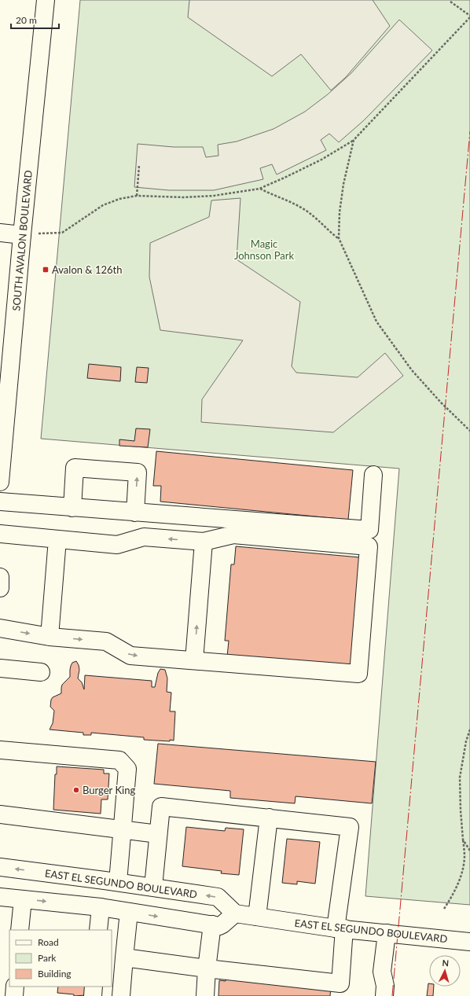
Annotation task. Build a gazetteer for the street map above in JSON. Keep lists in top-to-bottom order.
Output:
{
  "streets": {
    "main road": ["SOUTH AVALON BOULEVARD", "EAST EL SEGUNDO BOULEVARD"]
  },
  "parks": ["Magic Johnson Park"],
  "places": {
    "transit": ["Avalon & 126th"],
    "other": ["Burger King"]
  },
  "legend": ["Road", "Park", "Building"],
  "scale_bar": "20 m",
  "north": "top"
}
